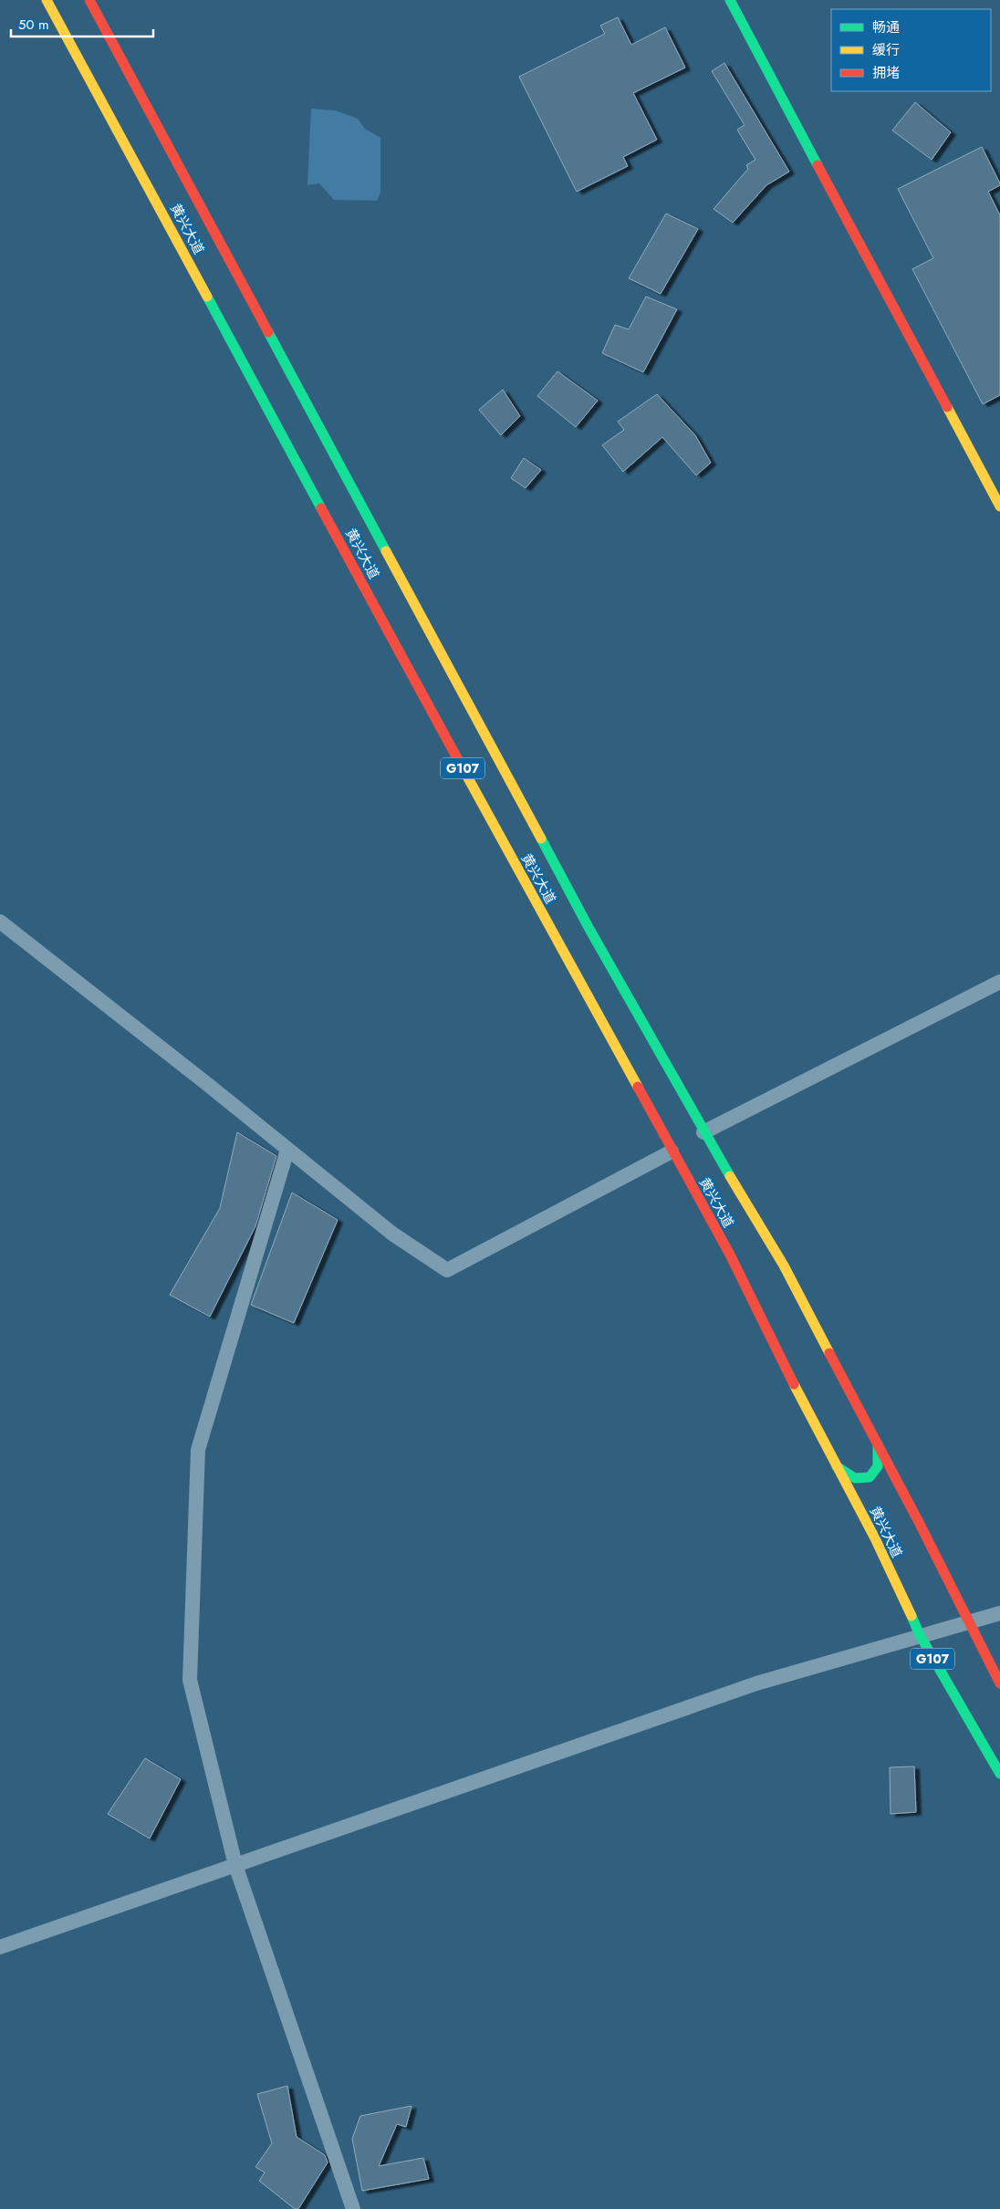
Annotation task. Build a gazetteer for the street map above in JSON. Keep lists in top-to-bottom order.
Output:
{
  "streets": {
    "main road": ["黄兴大道", "G107"]
  },
  "legend": ["畅通", "缓行", "拥堵"],
  "scale_bar": "50 m"
}
